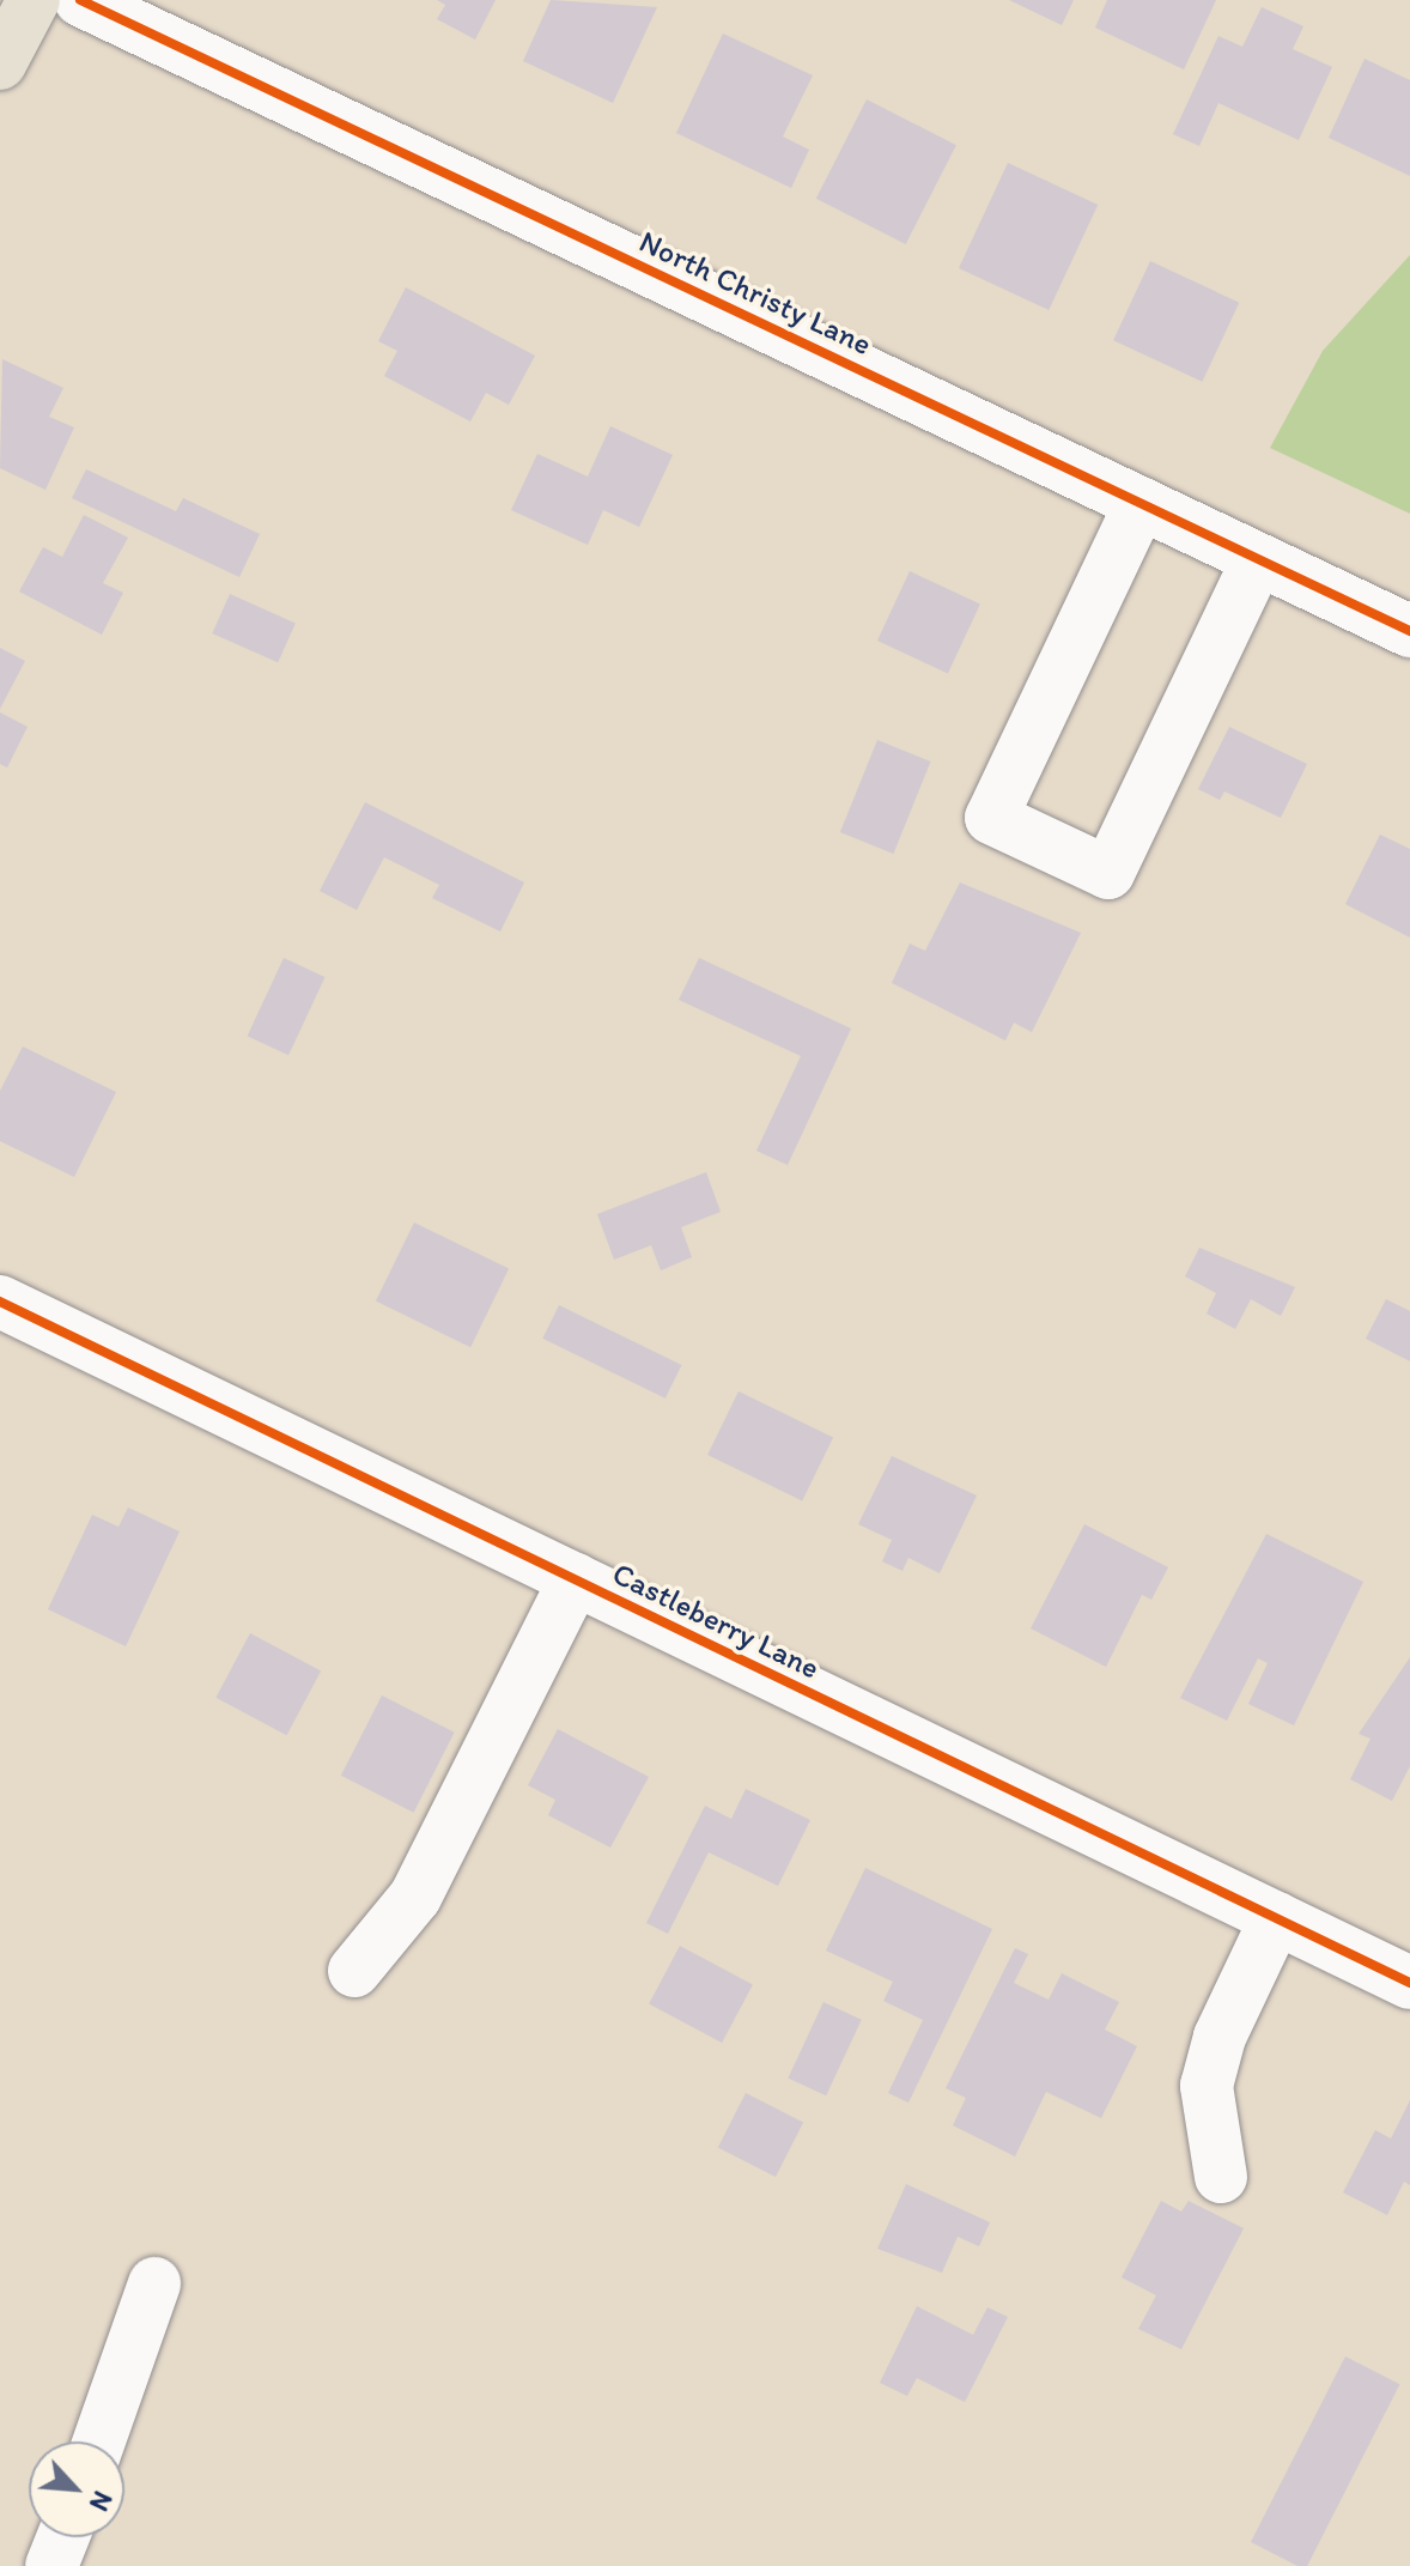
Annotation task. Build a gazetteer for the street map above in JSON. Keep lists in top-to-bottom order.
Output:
{
  "streets": {
    "street": ["North Christy Lane", "Castleberry Lane"]
  },
  "north": "bottom right"
}
